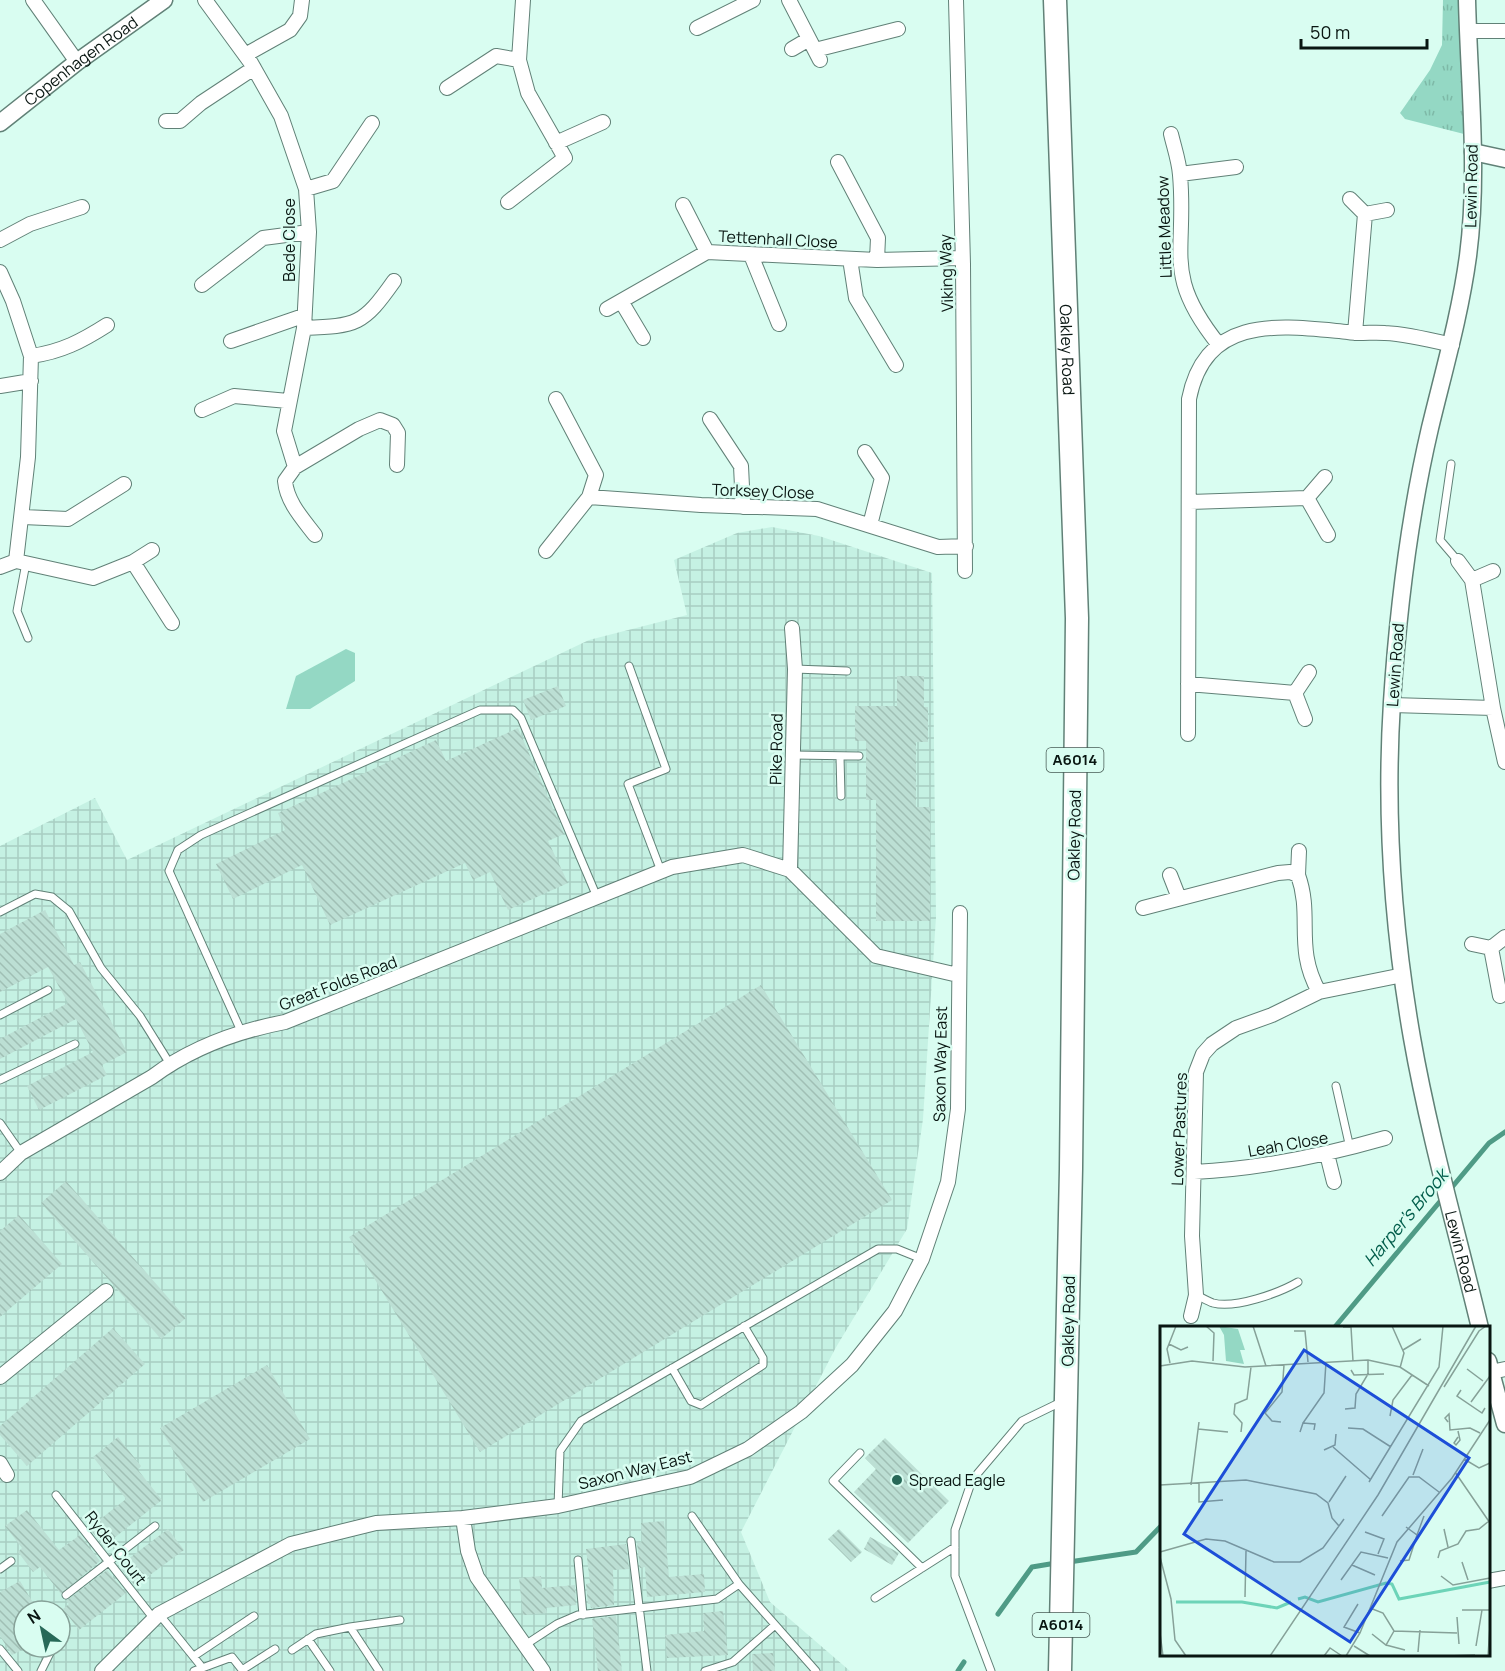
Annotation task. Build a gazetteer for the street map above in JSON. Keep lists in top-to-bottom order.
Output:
{
  "streets": {
    "main road": ["Oakley Road", "A6014"],
    "street": [
      "Copenhagen Road",
      "Lewin Road",
      "Little Meadow",
      "Tettenhall Close",
      "Bede Close",
      "Viking Way",
      "Torksey Close",
      "Pike Road",
      "Great Folds Road",
      "Saxon Way East",
      "Lower Pastures",
      "Leah Close"
    ],
    "lane": ["Ryder Court"]
  },
  "crossings": [
    ["Lewin Road", "Lower Pastures"],
    ["Tettenhall Close", "Viking Way"],
    ["Viking Way", "Torksey Close"],
    ["Pike Road", "Great Folds Road"],
    ["Saxon Way East", "Ryder Court"],
    ["Lower Pastures", "Leah Close"]
  ],
  "water": ["Harper's Brook"],
  "places": ["Spread Eagle"],
  "scale_bar": "50 m",
  "north": "top left"
}
